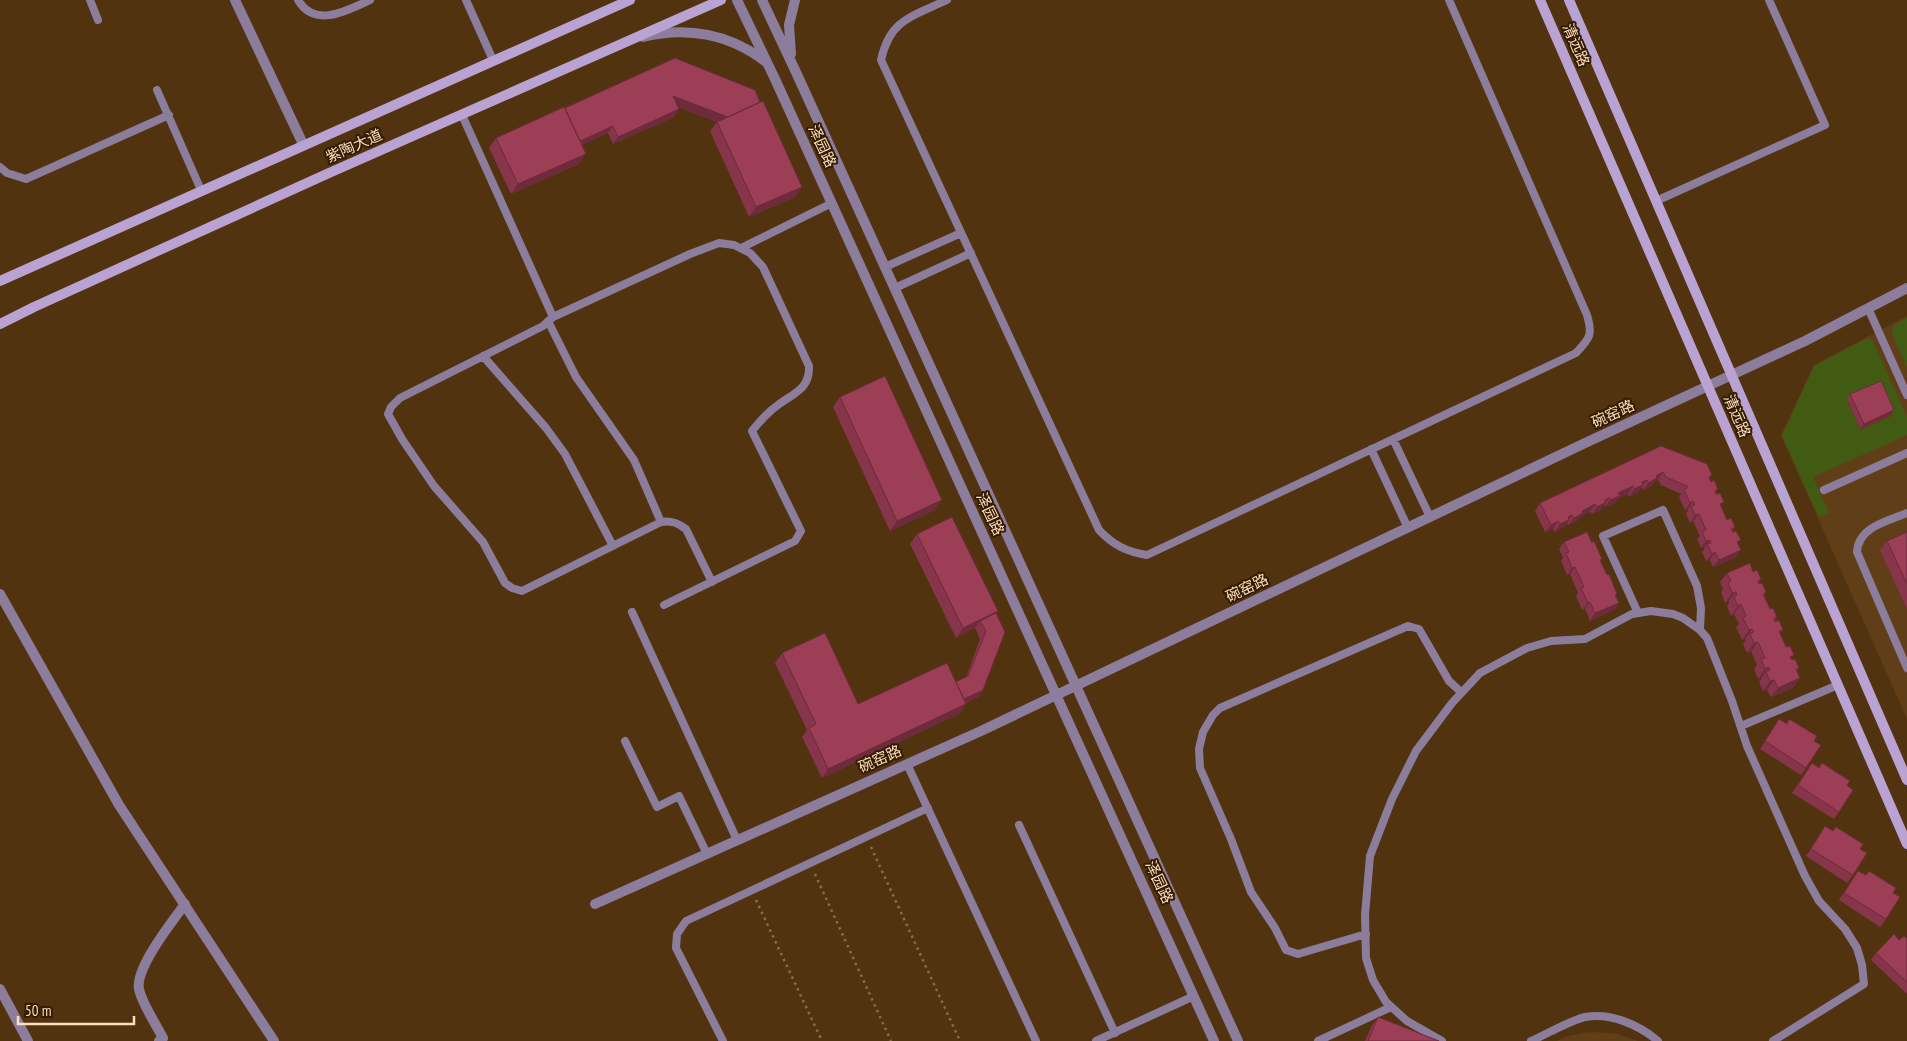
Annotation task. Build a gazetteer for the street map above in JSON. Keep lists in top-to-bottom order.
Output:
{
  "streets": {
    "main road": ["清远路", "紫陶大道"],
    "street": ["泽园路", "碗窑路"]
  },
  "crossings": [
    ["清远路", "碗窑路"],
    ["泽园路", "碗窑路"]
  ],
  "scale_bar": "50 m"
}
